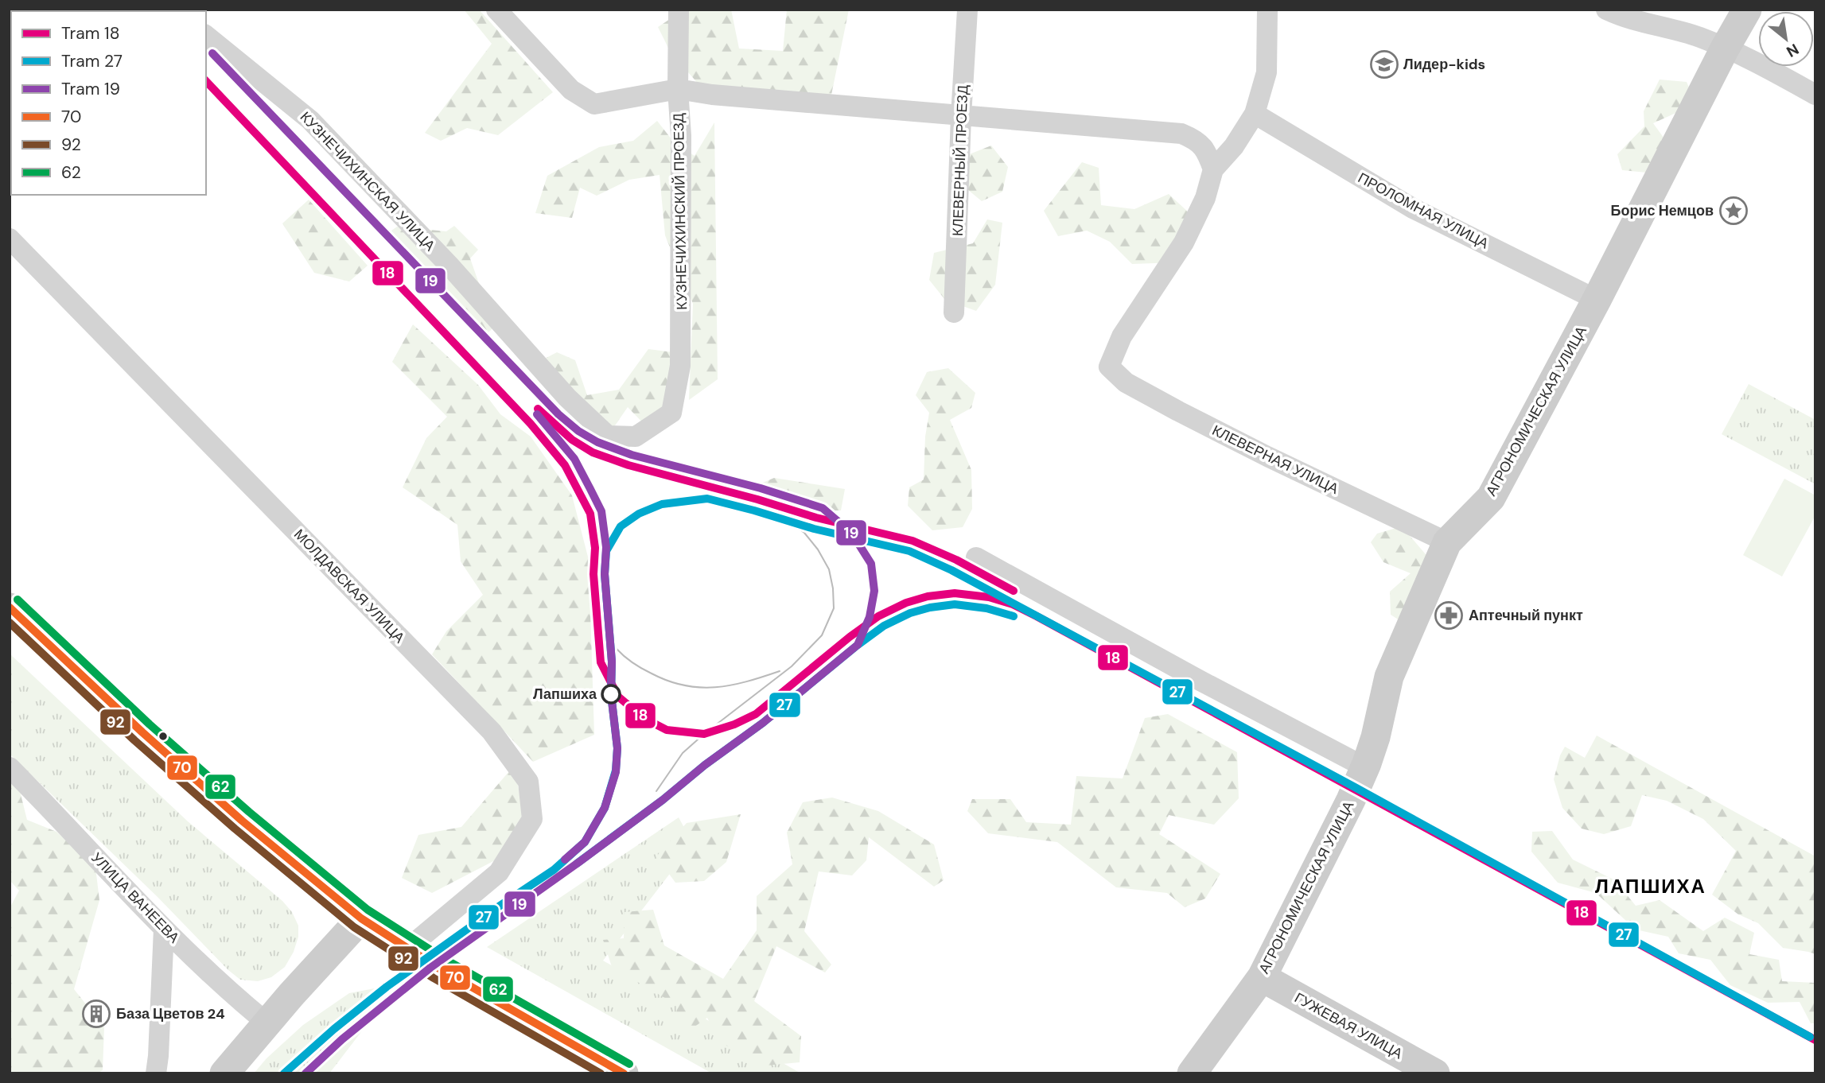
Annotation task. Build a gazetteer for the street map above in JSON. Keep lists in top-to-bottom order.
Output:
{
  "streets": {
    "street": [
      "КЛЕВЕРНЫЙ ПРОЕЗД",
      "КУЗНЕЧИХИНСКАЯ УЛИЦА",
      "ПРОЛОМНАЯ УЛИЦА",
      "КУЗНЕЧИХИНСКИЙ ПРОЕЗД",
      "АГРОНОМИЧЕСКАЯ УЛИЦА",
      "КЛЕВЕРНАЯ УЛИЦА",
      "МОЛДАВСКАЯ УЛИЦА",
      "УЛИЦА ВАНЕЕВА",
      "ГУЖЕВАЯ УЛИЦА"
    ]
  },
  "crossings": [
    ["КУЗНЕЧИХИНСКАЯ УЛИЦА", "КУЗНЕЧИХИНСКИЙ ПРОЕЗД"],
    ["ПРОЛОМНАЯ УЛИЦА", "АГРОНОМИЧЕСКАЯ УЛИЦА"],
    ["АГРОНОМИЧЕСКАЯ УЛИЦА", "КЛЕВЕРНАЯ УЛИЦА"],
    ["АГРОНОМИЧЕСКАЯ УЛИЦА", "ГУЖЕВАЯ УЛИЦА"]
  ],
  "districts": ["ЛАПШИХА"],
  "places": {
    "school or university": ["Лидер-kids"],
    "place": ["Борис Немцов"],
    "pharmacy": ["Аптечный пункт"],
    "other": ["Лапшиха"],
    "building": ["База Цветов 24"]
  },
  "lines": [
    "tram line 19",
    "tram line 18",
    "tram line 27",
    "transit line 62",
    "transit line 70",
    "transit line 92"
  ],
  "legend": [
    "Tram 18",
    "Tram 27",
    "Tram 19",
    "70",
    "92",
    "62"
  ],
  "north": "bottom right"
}
